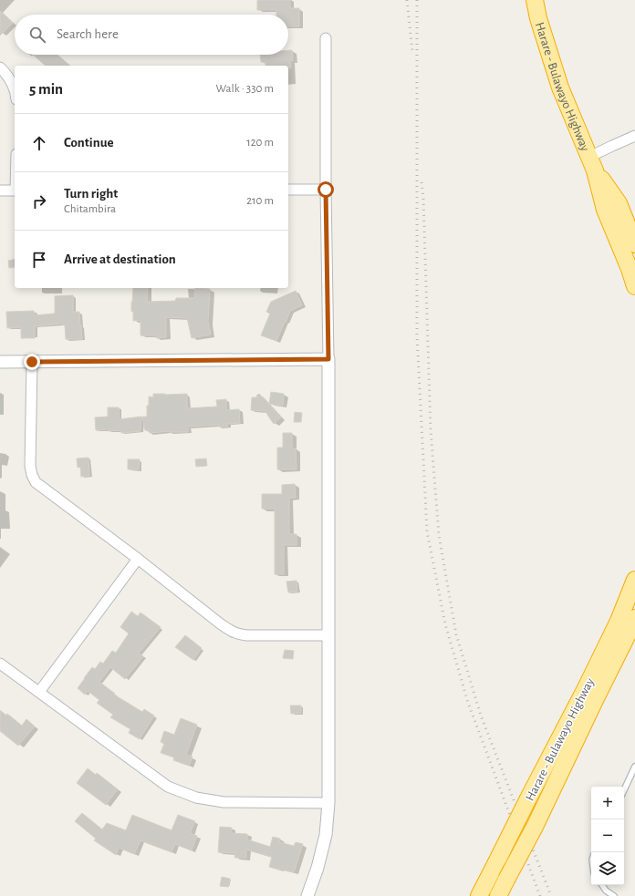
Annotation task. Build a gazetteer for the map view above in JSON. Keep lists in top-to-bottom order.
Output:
{
  "streets": {
    "highway": ["Harare - Bulawayo Highway"]
  },
  "page": {
    "search": "Search here",
    "heading": ["5 min", "Walk · 330 m"],
    "list": [
      ["Continue", "120 m"],
      ["Turn right", "Chitambira", "210 m"],
      "Arrive at destination"
    ],
    "map_buttons": ["+", "−"]
  }
}
